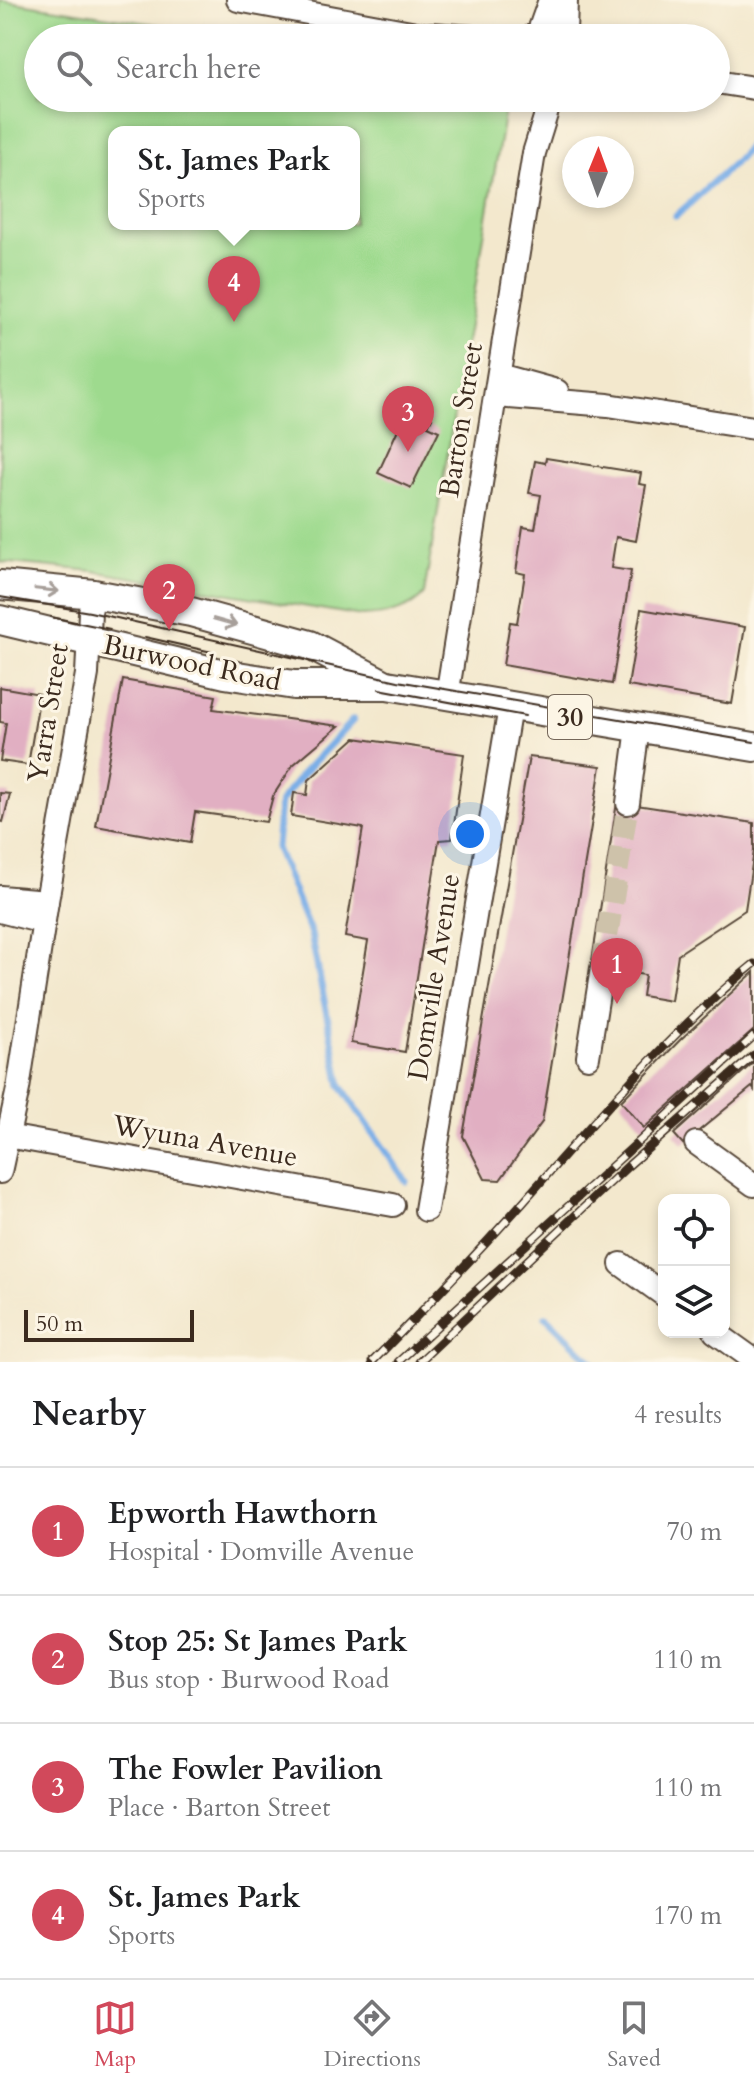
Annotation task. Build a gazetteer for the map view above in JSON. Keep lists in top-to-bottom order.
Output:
{
  "streets": {
    "main road": ["Burwood Road", "30"],
    "street": [
      "Barton Street",
      "Yarra Street",
      "Domville Avenue",
      "Wyuna Avenue"
    ]
  },
  "crossings": [
    ["Barton Street", "Burwood Road"],
    ["Burwood Road", "Yarra Street"],
    ["Burwood Road", "Domville Avenue"],
    ["Yarra Street", "Wyuna Avenue"]
  ],
  "scale_bar": "50 m",
  "north": "top",
  "page": {
    "search": "Search here",
    "popup": ["St. James Park", "Sports"],
    "pins": [
      "4",
      "3",
      "2",
      "1"
    ],
    "scale": "50 m",
    "heading": ["Nearby", "4 results"],
    "list": [
      {
        "mark": "1",
        "name": "Epworth Hawthorn",
        "note": "Hospital · Domville Avenue",
        "value": "70 m"
      },
      {
        "mark": "2",
        "name": "Stop 25: St James Park",
        "note": "Bus stop · Burwood Road",
        "value": "110 m"
      },
      {
        "mark": "3",
        "name": "The Fowler Pavilion",
        "note": "Place · Barton Street",
        "value": "110 m"
      },
      {
        "mark": "4",
        "name": "St. James Park",
        "note": "Sports",
        "value": "170 m"
      }
    ],
    "nav": ["Map", "Directions", "Saved"]
  }
}
